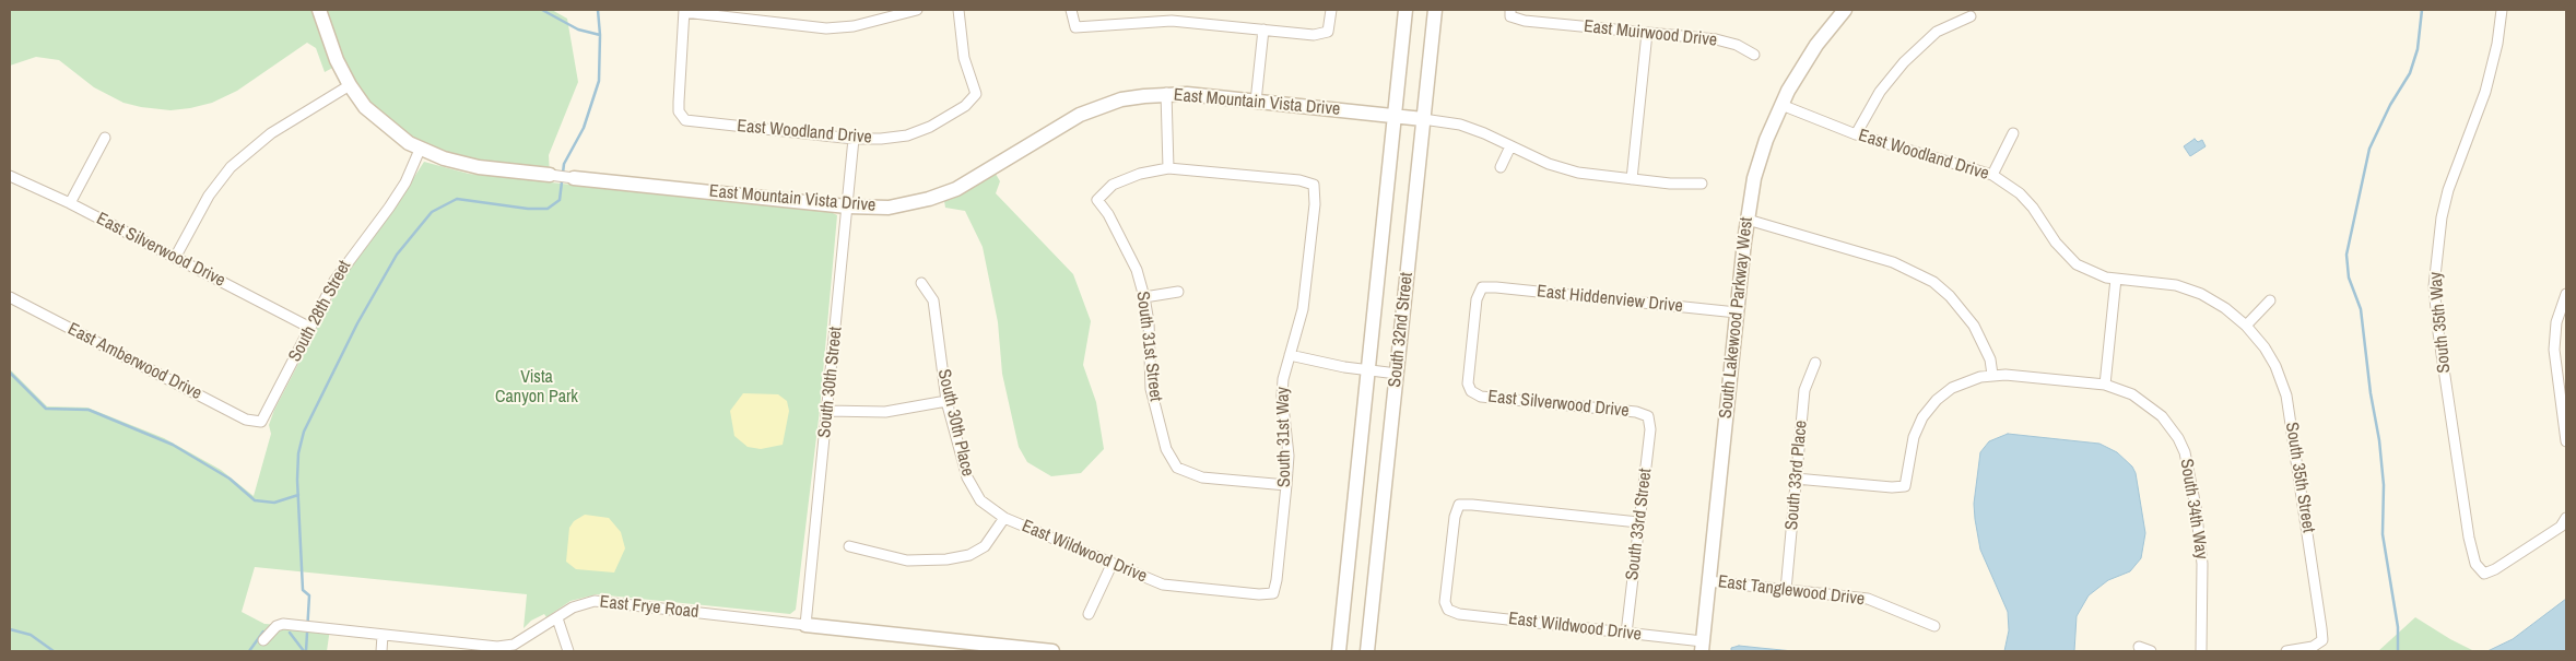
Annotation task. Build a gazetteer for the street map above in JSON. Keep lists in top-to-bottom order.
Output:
{
  "streets": {
    "street": [
      "East Muirwood Drive",
      "East Mountain Vista Drive",
      "East Woodland Drive",
      "East Silverwood Drive",
      "East Hiddenview Drive",
      "South 28th Street",
      "South Lakewood Parkway West",
      "South 35th Way",
      "South 32nd Street",
      "South 31st Street",
      "East Amberwood Drive",
      "South 30th Street",
      "South 30th Place",
      "South 31st Way",
      "South 33rd Place",
      "South 35th Street",
      "South 34th Way",
      "South 33rd Street",
      "East Wildwood Drive",
      "East Tanglewood Drive",
      "East Frye Road"
    ]
  },
  "crossings": [
    ["East Mountain Vista Drive", "South 28th Street"],
    ["East Mountain Vista Drive", "South 32nd Street"],
    ["East Mountain Vista Drive", "South 30th Street"],
    ["East Woodland Drive", "South Lakewood Parkway West"],
    ["East Woodland Drive", "South 30th Street"],
    ["East Woodland Drive", "South 35th Street"],
    ["East Silverwood Drive", "East Hiddenview Drive"],
    ["East Silverwood Drive", "South 28th Street"],
    ["East Silverwood Drive", "South 33rd Street"],
    ["East Hiddenview Drive", "South Lakewood Parkway West"],
    ["South 28th Street", "East Amberwood Drive"],
    ["South Lakewood Parkway West", "East Wildwood Drive"],
    ["South Lakewood Parkway West", "East Tanglewood Drive"],
    ["South 31st Street", "South 31st Way"],
    ["South 30th Street", "East Frye Road"],
    ["South 30th Place", "East Wildwood Drive"],
    ["South 31st Way", "East Wildwood Drive"],
    ["South 33rd Place", "East Tanglewood Drive"],
    ["South 33rd Street", "East Wildwood Drive"]
  ],
  "parks": ["Vista Canyon Park"]
}
